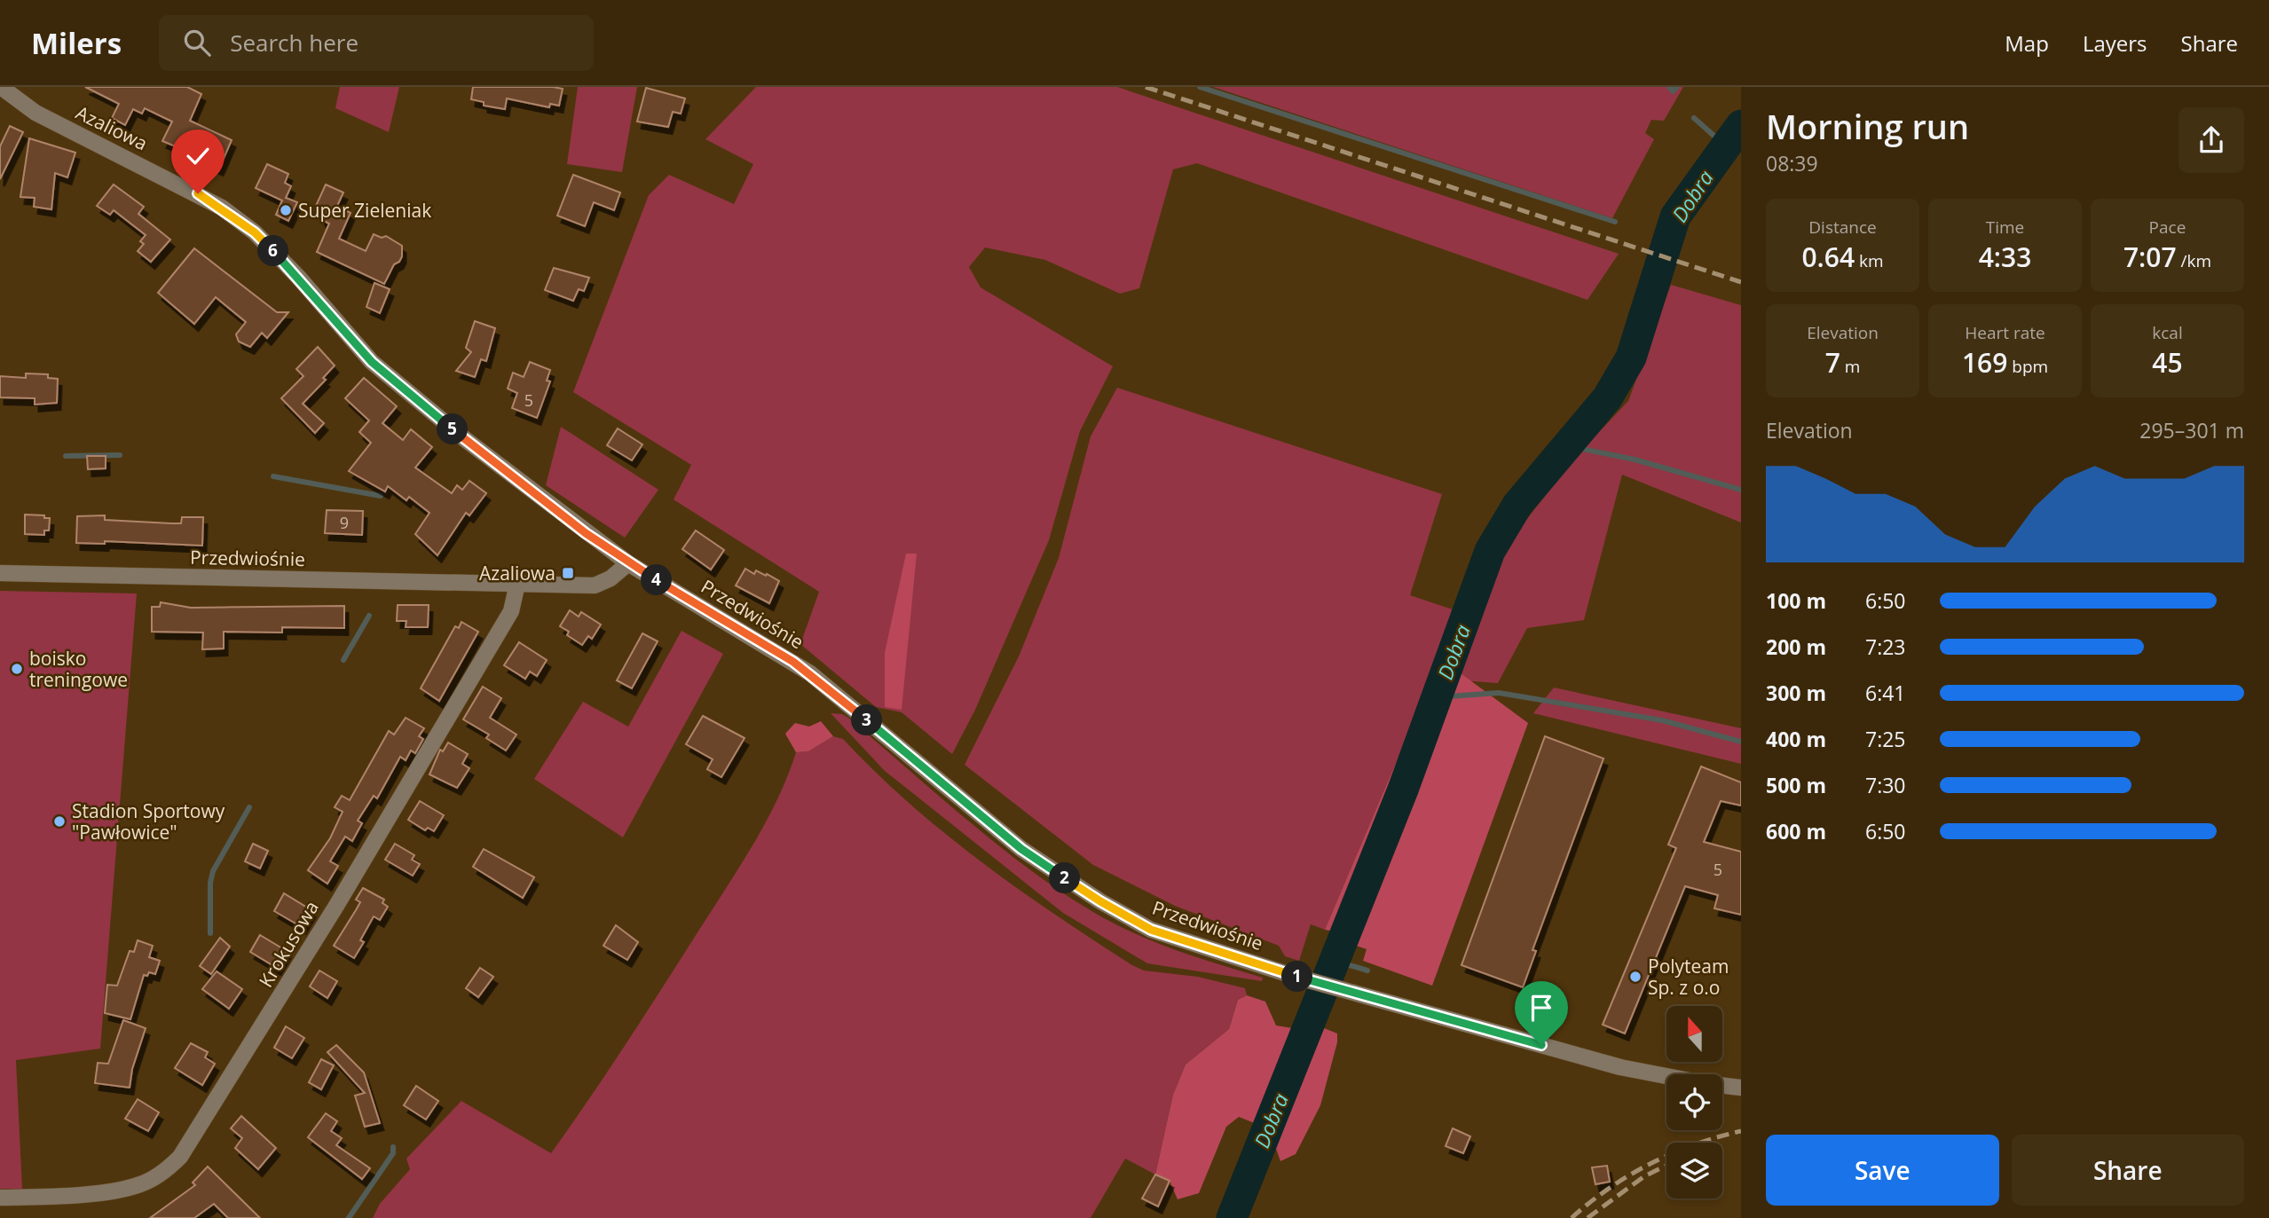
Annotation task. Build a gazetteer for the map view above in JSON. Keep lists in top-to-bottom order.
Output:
{
  "streets": {
    "street": ["Azaliowa", "Przedwiośnie", "Krokusowa"]
  },
  "crossings": [
    ["Azaliowa", "Przedwiośnie"],
    ["Przedwiośnie", "Krokusowa"]
  ],
  "water": ["Dobra"],
  "places": {
    "other": [
      "Super Zieleniak",
      "boisko treningowe",
      "Stadion Sportowy \"Pawłowice\"",
      "Polyteam Sp. z o.o"
    ],
    "transit": ["Azaliowa"]
  },
  "house_numbers": ["5", "9", "5"],
  "north": "top",
  "page": {
    "header": "Milers",
    "search": "Search here",
    "nav": ["Map", "Layers", "Share"],
    "heading": ["Morning run", "08:39"],
    "stats": [
      ["Distance", "0.64 km"],
      ["Time", "4:33"],
      ["Pace", "7:07 /km"],
      ["Elevation", "7 m"],
      ["Heart rate", "169 bpm"],
      ["kcal", "45"]
    ],
    "pins": [
      "6",
      "5",
      "4",
      "3",
      "2",
      "1"
    ],
    "chart": ["Elevation", "295–301 m"],
    "list": [
      {
        "name": "100 m",
        "note": "6:50"
      },
      {
        "name": "200 m",
        "note": "7:23"
      },
      {
        "name": "300 m",
        "note": "6:41"
      },
      {
        "name": "400 m",
        "note": "7:25"
      },
      {
        "name": "500 m",
        "note": "7:30"
      },
      {
        "name": "600 m",
        "note": "6:50"
      }
    ],
    "buttons": ["Save", "Share"]
  }
}
